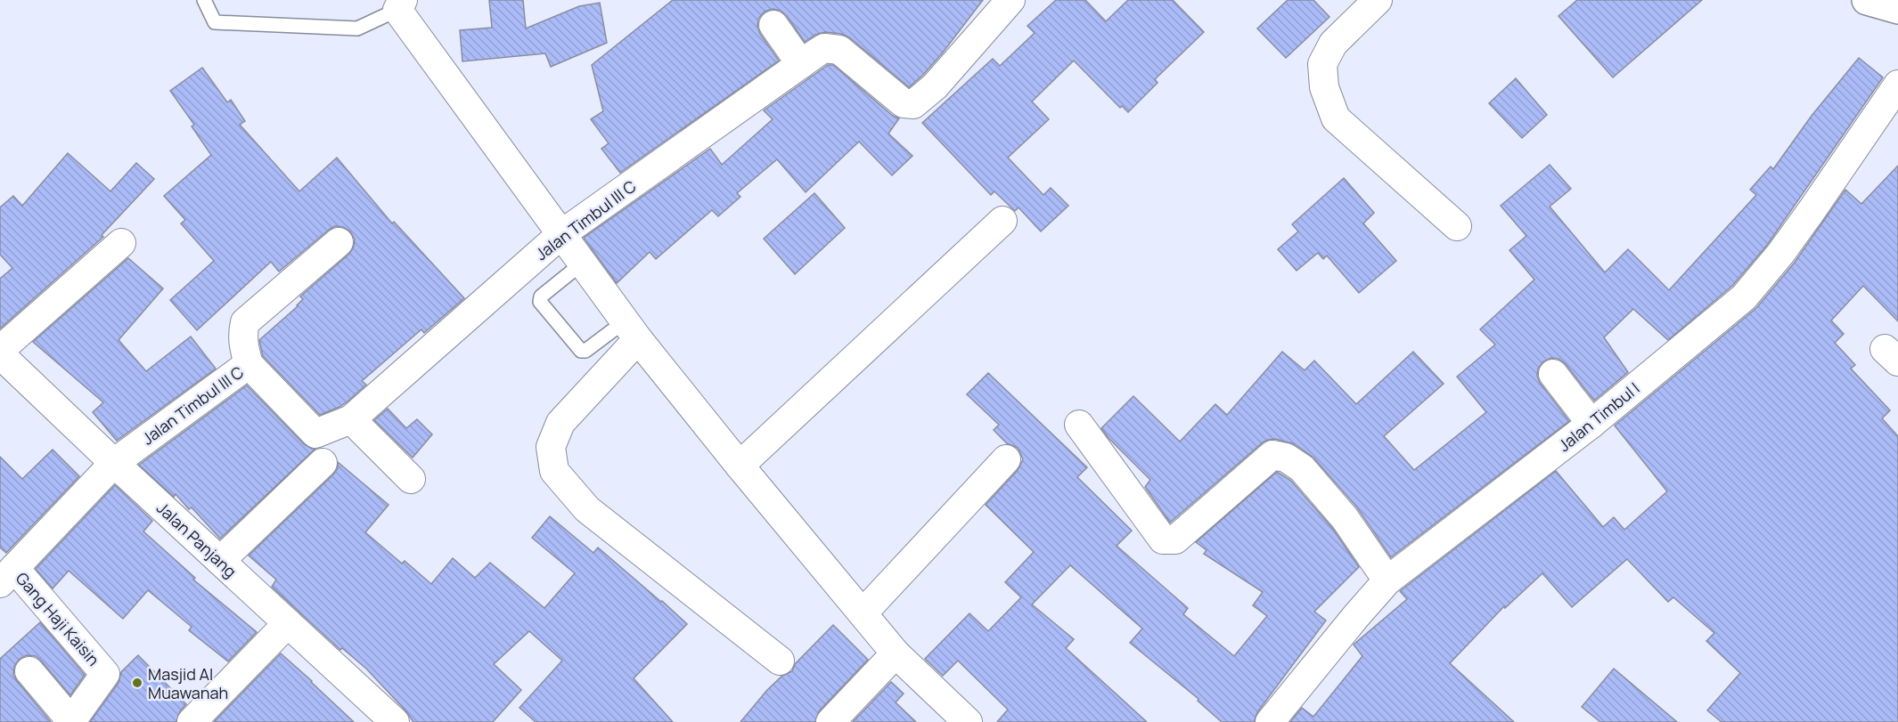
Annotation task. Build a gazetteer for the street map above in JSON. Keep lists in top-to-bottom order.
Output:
{
  "streets": {
    "street": [
      "Jalan Timbul III C",
      "Jalan Timbul I",
      "Jalan Panjang",
      "Gang Haji Kaisin"
    ]
  },
  "crossings": [
    ["Jalan Timbul III C", "Jalan Panjang"],
    ["Jalan Timbul III C", "Gang Haji Kaisin"]
  ],
  "places": ["Masjid Al Muawanah"]
}
